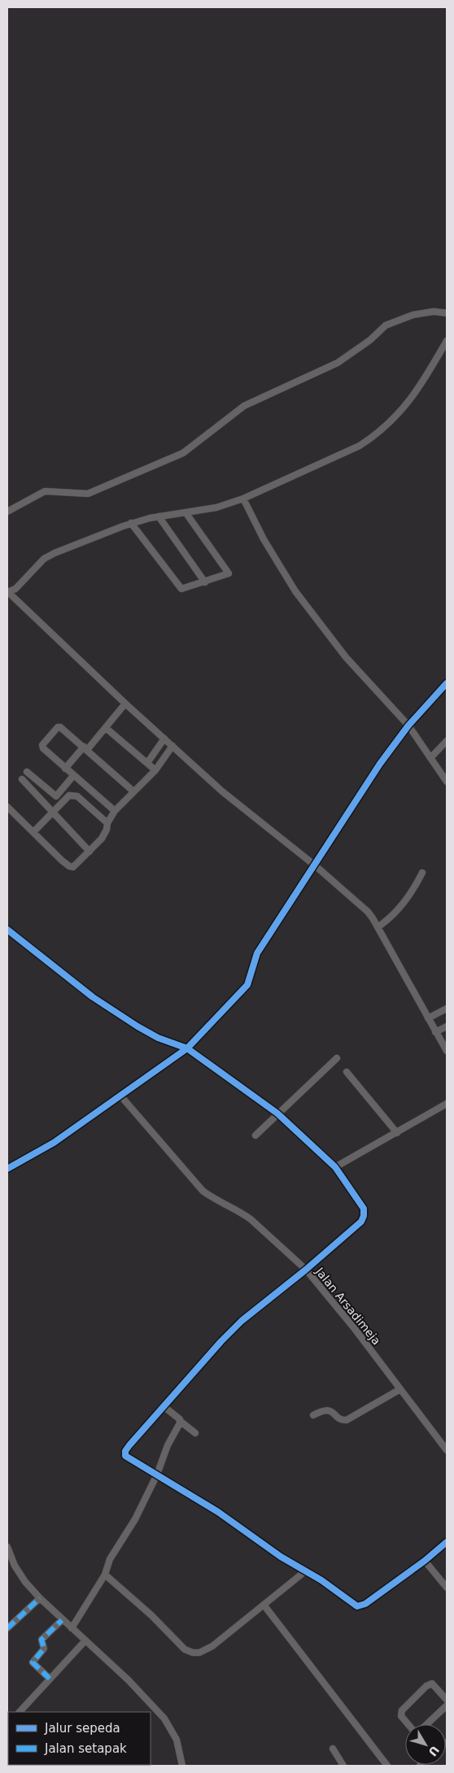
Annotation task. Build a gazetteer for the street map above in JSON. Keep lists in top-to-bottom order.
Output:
{
  "streets": {
    "street": ["Jalan Arsadimeja"]
  },
  "legend": ["Jalur sepeda", "Jalan setapak"],
  "north": "bottom right"
}
